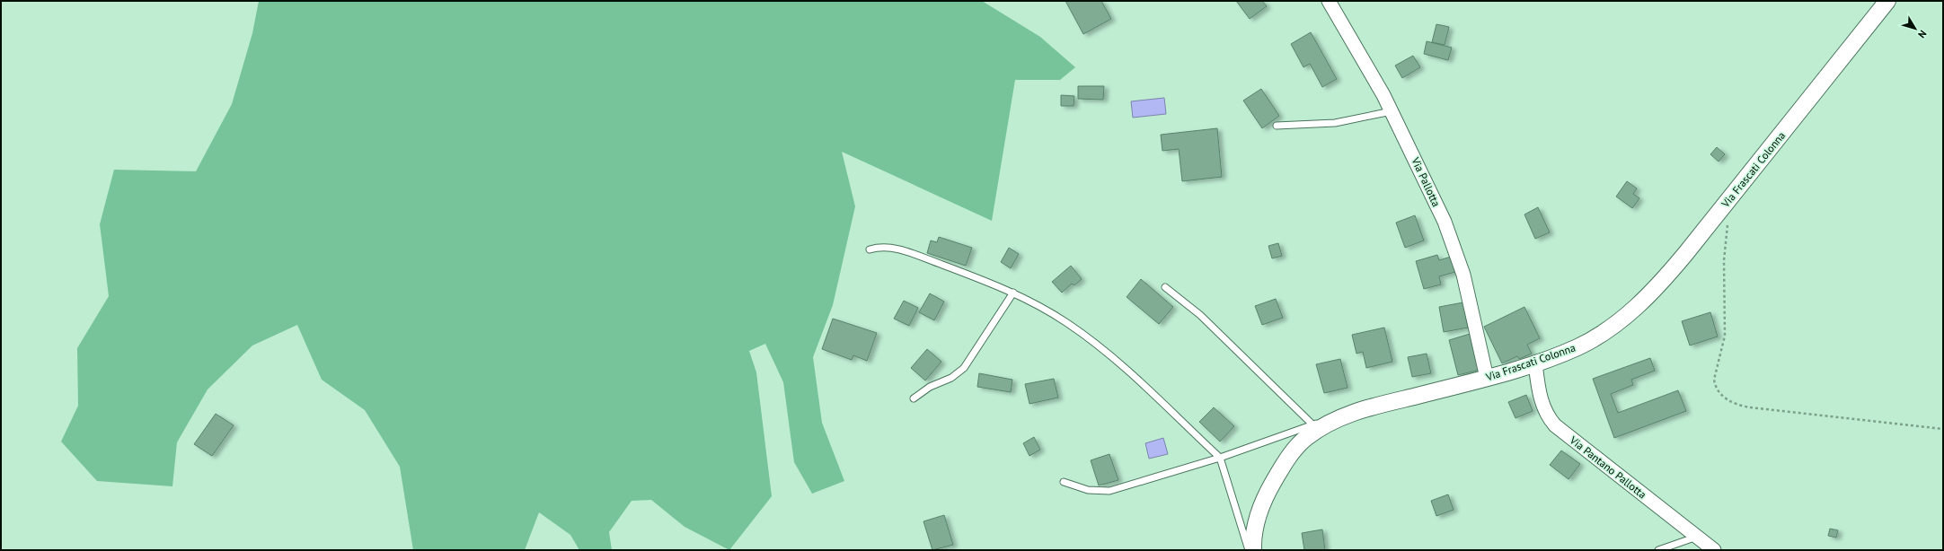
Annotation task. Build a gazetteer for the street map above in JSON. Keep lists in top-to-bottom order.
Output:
{
  "streets": {
    "street": ["Via Frascati Colonna", "Via Pallotta", "Via Pantano Pallotta"]
  },
  "crossings": [
    ["Via Frascati Colonna", "Via Pallotta"],
    ["Via Frascati Colonna", "Via Pantano Pallotta"]
  ],
  "north": "bottom right"
}
